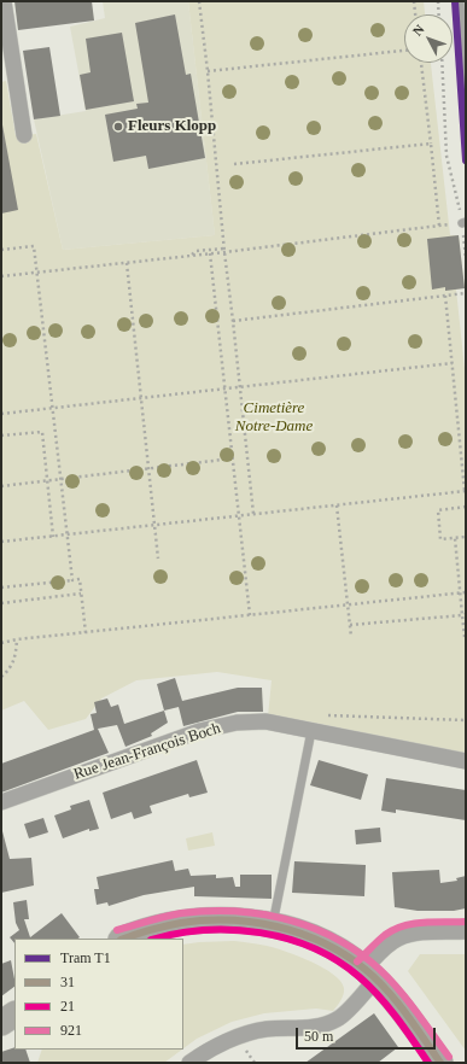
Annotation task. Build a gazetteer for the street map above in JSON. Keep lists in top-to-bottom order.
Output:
{
  "streets": {
    "street": ["Rue Jean-François Boch"]
  },
  "parks": ["Cimetière Notre-Dame"],
  "places": ["Fleurs Klopp"],
  "lines": [
    "tram line T1",
    "transit line 921",
    "transit line 31",
    "transit line 21"
  ],
  "legend": [
    "Tram T1",
    "31",
    "21",
    "921"
  ],
  "scale_bar": "50 m",
  "north": "top left"
}
